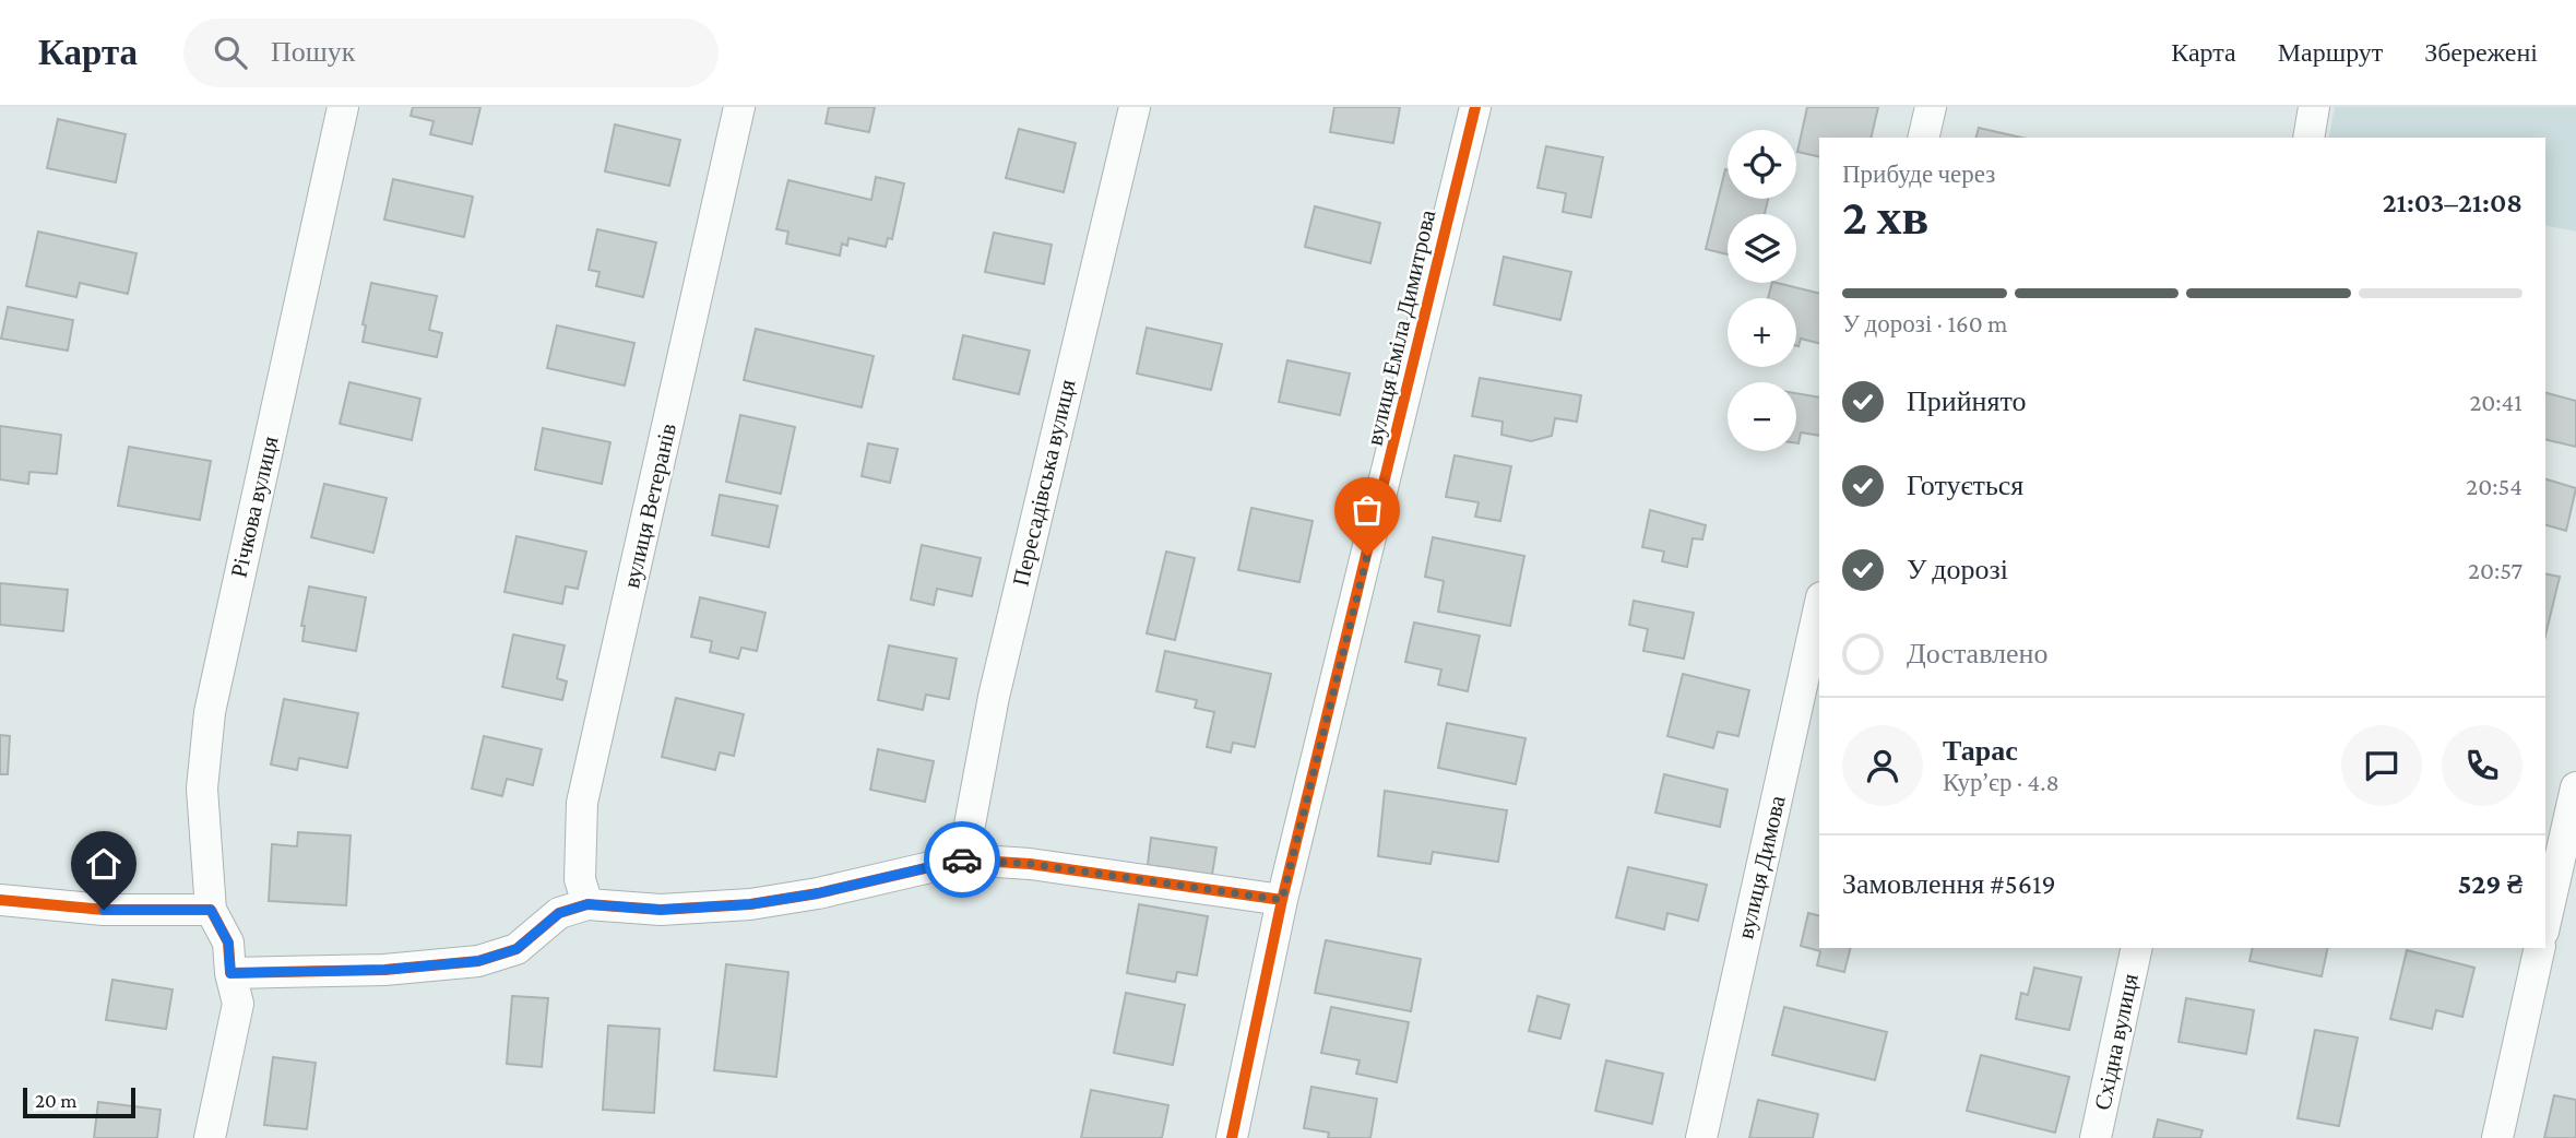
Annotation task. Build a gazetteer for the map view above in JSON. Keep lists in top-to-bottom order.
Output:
{
  "streets": {
    "street": [
      "вулиця Еміла Димитрова",
      "Пересадівська вулиця",
      "вулиця Ветеранів",
      "Річкова вулиця",
      "вулиця Димова",
      "Східна вулиця"
    ]
  },
  "scale_bar": "20 m",
  "page": {
    "header": "Карта",
    "search": "Пошук",
    "nav": ["Карта", "Маршрут", "Збережені"],
    "map_buttons": ["+", "−"],
    "heading": ["2 хв", "Прибуде через", "21:03–21:08"],
    "panel": [
      "Тарас",
      "Кур’єр · 4.8",
      "Замовлення #5619",
      "529 ₴"
    ],
    "bar": "У дорозі · 160 m",
    "list": [
      ["Прийнято", "20:41"],
      ["Готується", "20:54"],
      ["У дорозі", "20:57"],
      "Доставлено"
    ],
    "scale": "20 m"
  }
}
